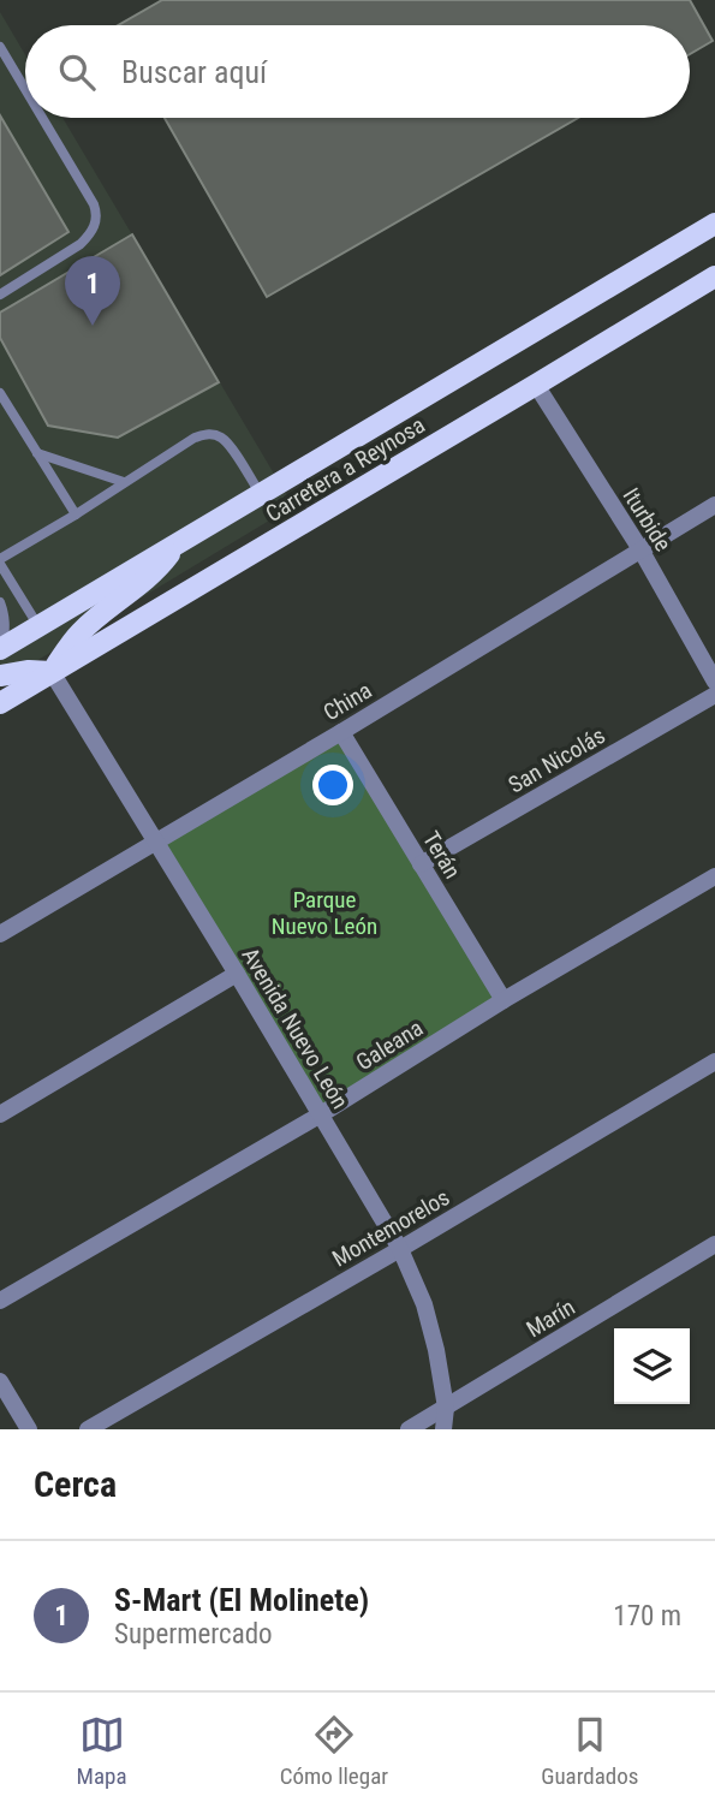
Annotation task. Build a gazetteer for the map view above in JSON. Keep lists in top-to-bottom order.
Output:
{
  "streets": {
    "main road": ["Carretera a Reynosa"],
    "street": [
      "Iturbide",
      "China",
      "San Nicolás",
      "Terán",
      "Avenida Nuevo León",
      "Galeana",
      "Montemorelos",
      "Marín"
    ]
  },
  "crossings": [
    ["Carretera a Reynosa", "Iturbide"],
    ["Carretera a Reynosa", "Avenida Nuevo León"],
    ["Iturbide", "China"],
    ["China", "Terán"],
    ["China", "Avenida Nuevo León"],
    ["San Nicolás", "Terán"],
    ["Terán", "Galeana"],
    ["Avenida Nuevo León", "Galeana"],
    ["Avenida Nuevo León", "Montemorelos"],
    ["Avenida Nuevo León", "Marín"]
  ],
  "parks": ["Parque Nuevo León"],
  "page": {
    "search": "Buscar aquí",
    "pins": "1",
    "heading": "Cerca",
    "list": [
      {
        "mark": "1",
        "name": "S-Mart (El Molinete)",
        "note": "Supermercado",
        "value": "170 m"
      }
    ],
    "nav": ["Mapa", "Cómo llegar", "Guardados"]
  }
}
